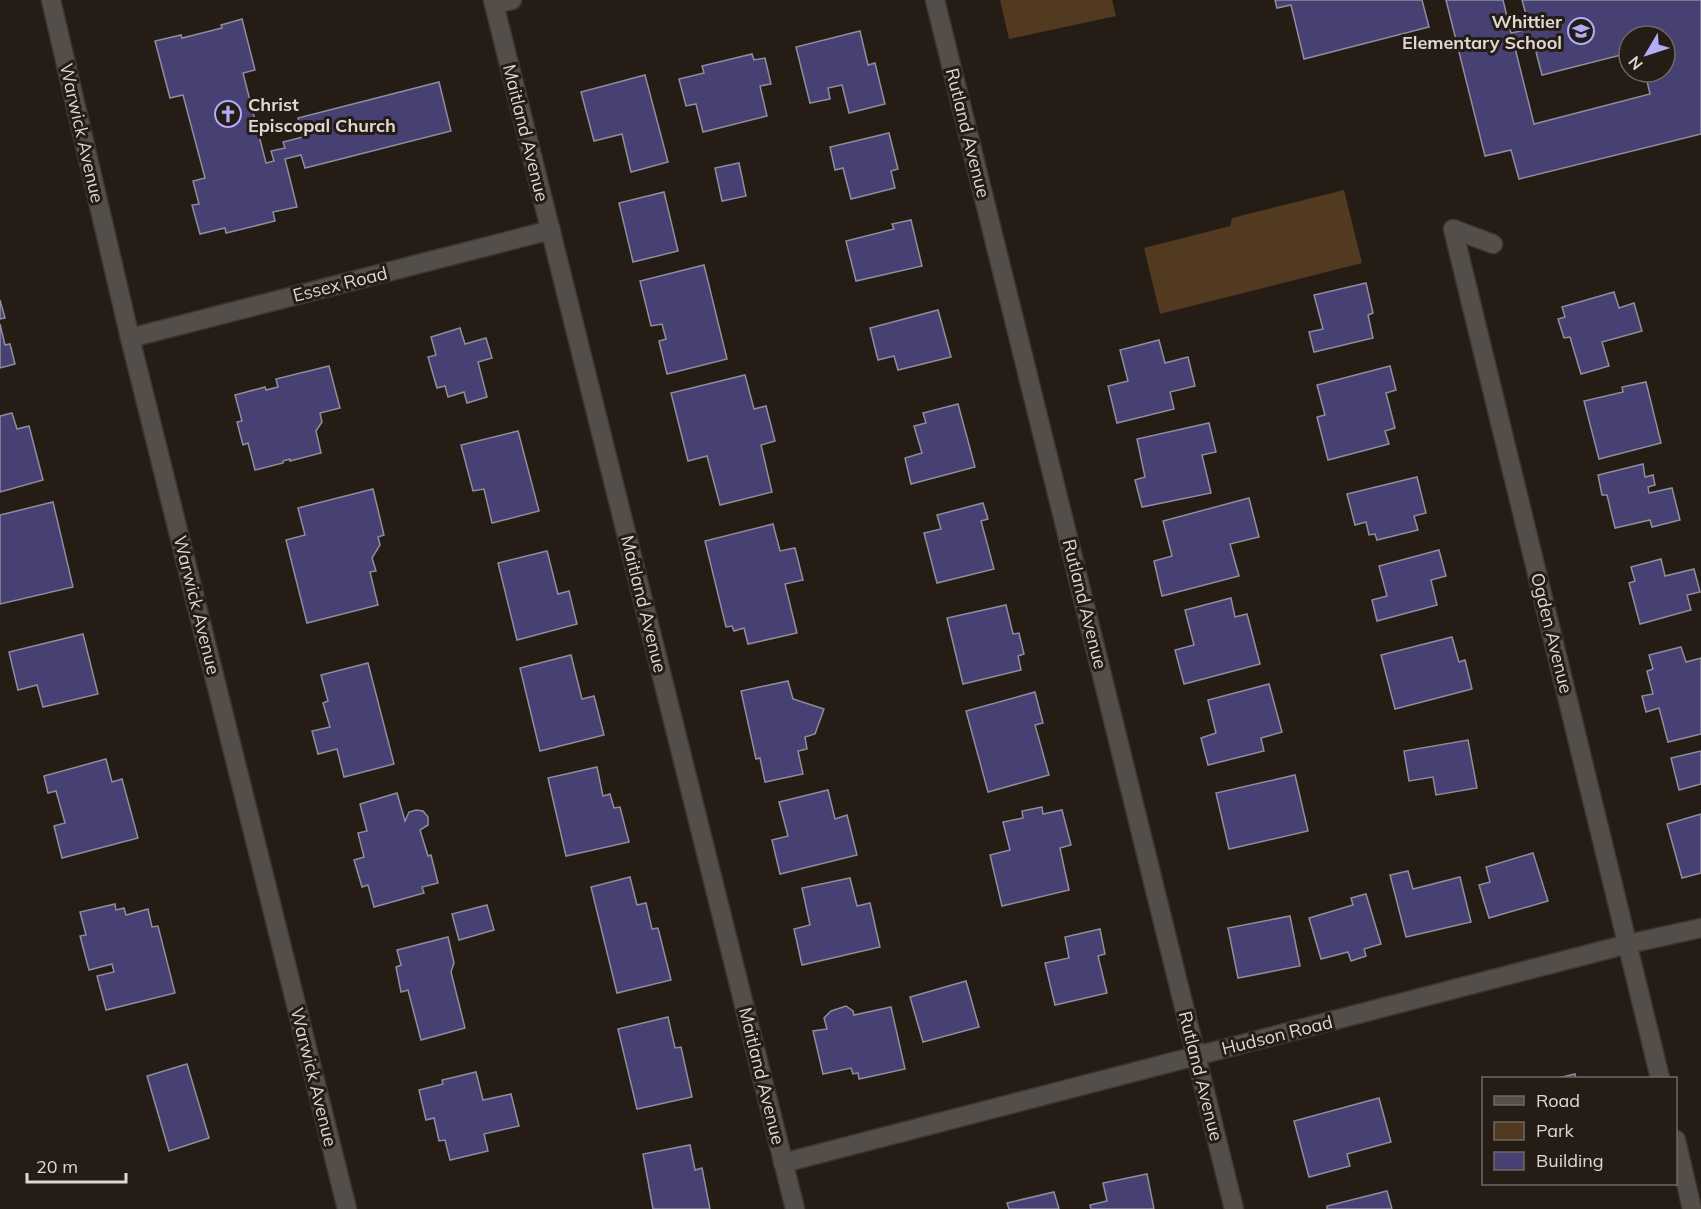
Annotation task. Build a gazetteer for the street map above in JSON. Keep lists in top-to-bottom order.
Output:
{
  "streets": {
    "street": [
      "Warwick Avenue",
      "Maitland Avenue",
      "Rutland Avenue",
      "Essex Road",
      "Ogden Avenue",
      "Hudson Road"
    ]
  },
  "crossings": [
    ["Warwick Avenue", "Essex Road"],
    ["Maitland Avenue", "Essex Road"],
    ["Maitland Avenue", "Hudson Road"],
    ["Rutland Avenue", "Hudson Road"],
    ["Ogden Avenue", "Hudson Road"]
  ],
  "places": {
    "school or university": ["Whittier Elementary School"],
    "church": ["Christ Episcopal Church"]
  },
  "legend": ["Road", "Park", "Building"],
  "scale_bar": "20 m",
  "north": "bottom left"
}
